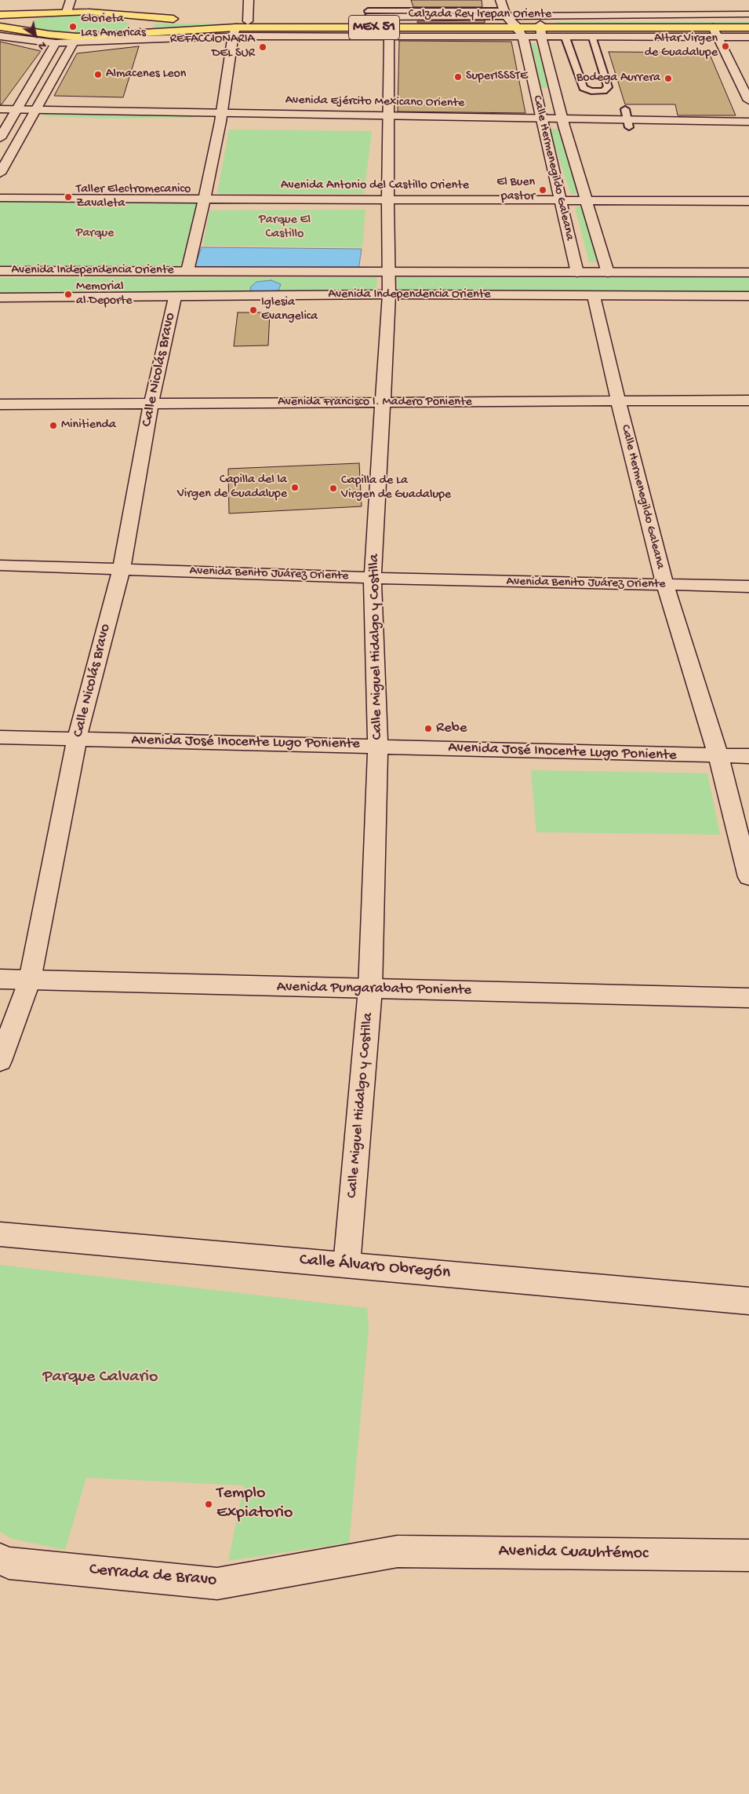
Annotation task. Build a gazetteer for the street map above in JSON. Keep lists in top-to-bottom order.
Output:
{
  "streets": {
    "main road": ["Calzada Rey Irepan Oriente", "MEX 51"],
    "street": [
      "Avenida Ejército Mexicano Oriente",
      "Calle Hermenegildo Galeana",
      "Avenida Antonio del Castillo Oriente",
      "Avenida Independencia Oriente",
      "Calle Nicolás Bravo",
      "Avenida Francisco I. Madero Poniente",
      "Avenida Benito Juárez Oriente",
      "Calle Miguel Hidalgo y Costilla",
      "Avenida José Inocente Lugo Poniente",
      "Avenida Pungarabato Poniente",
      "Calle Álvaro Obregón",
      "Avenida Cuauhtémoc",
      "Cerrada de Bravo"
    ]
  },
  "crossings": [
    ["Calzada Rey Irepan Oriente", "Calle Hermenegildo Galeana"],
    ["Calzada Rey Irepan Oriente", "Calle Miguel Hidalgo y Costilla"],
    ["Avenida Ejército Mexicano Oriente", "Calle Hermenegildo Galeana"],
    ["Avenida Ejército Mexicano Oriente", "Calle Miguel Hidalgo y Costilla"],
    ["Calle Hermenegildo Galeana", "Avenida Antonio del Castillo Oriente"],
    ["Calle Hermenegildo Galeana", "Avenida Independencia Oriente"],
    ["Calle Hermenegildo Galeana", "Avenida Francisco I. Madero Poniente"],
    ["Calle Hermenegildo Galeana", "Avenida Benito Juárez Oriente"],
    ["Calle Hermenegildo Galeana", "Avenida José Inocente Lugo Poniente"],
    ["Avenida Antonio del Castillo Oriente", "Calle Miguel Hidalgo y Costilla"],
    ["Avenida Independencia Oriente", "Calle Nicolás Bravo"],
    ["Avenida Independencia Oriente", "Calle Miguel Hidalgo y Costilla"],
    ["Calle Nicolás Bravo", "Avenida Francisco I. Madero Poniente"],
    ["Calle Nicolás Bravo", "Avenida Benito Juárez Oriente"],
    ["Calle Nicolás Bravo", "Avenida José Inocente Lugo Poniente"],
    ["Calle Nicolás Bravo", "Avenida Pungarabato Poniente"],
    ["Avenida Francisco I. Madero Poniente", "Calle Miguel Hidalgo y Costilla"],
    ["Avenida Benito Juárez Oriente", "Calle Miguel Hidalgo y Costilla"],
    ["Calle Miguel Hidalgo y Costilla", "Avenida José Inocente Lugo Poniente"],
    ["Calle Miguel Hidalgo y Costilla", "Avenida Pungarabato Poniente"],
    ["Calle Miguel Hidalgo y Costilla", "Calle Álvaro Obregón"],
    ["Avenida Cuauhtémoc", "Cerrada de Bravo"]
  ],
  "parks": ["Parque El Castillo", "Parque", "Parque Calvario"],
  "places": [
    "Glorieta Las Americas",
    "Altar Virgen de Guadalupe",
    "REFACCIONARIA DEL SUR",
    "Almacenes Leon",
    "SuperISSSTE",
    "Bodega Aurrera",
    "El Buen pastor",
    "Taller Electromecanico Zavaleta",
    "Memorial al Deporte",
    "Iglesia Evangelica",
    "Minitienda",
    "Capilla del la Virgen de Guadalupe",
    "Capilla de La Virgen de Guadalupe",
    "Rebe",
    "Templo Expiatorio"
  ],
  "north": "bottom right"
}
